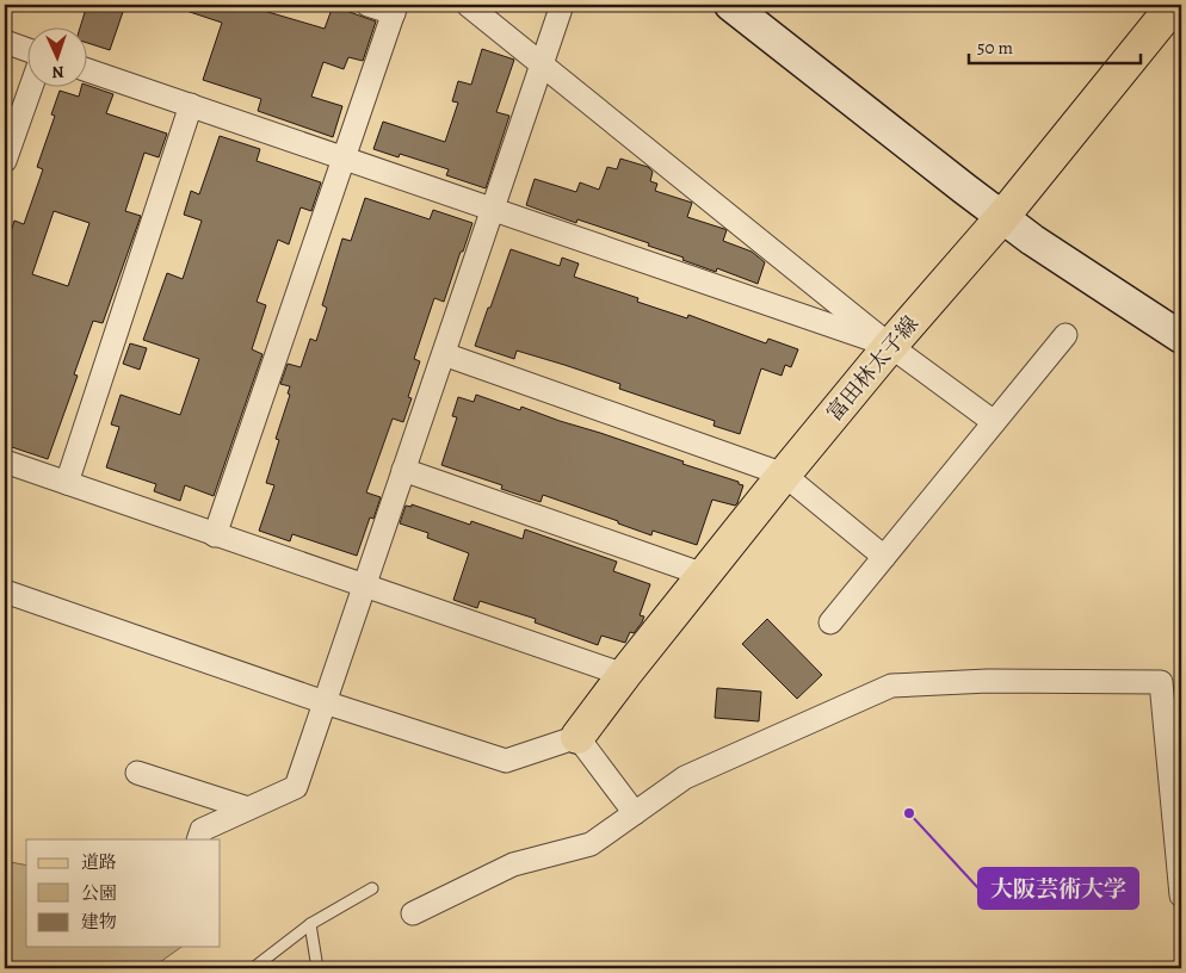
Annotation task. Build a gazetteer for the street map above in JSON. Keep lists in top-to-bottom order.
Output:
{
  "streets": {
    "main road": ["富田林太子線"]
  },
  "places": ["大阪芸術大学"],
  "legend": ["道路", "公園", "建物"],
  "scale_bar": "50 m",
  "north": "bottom"
}
